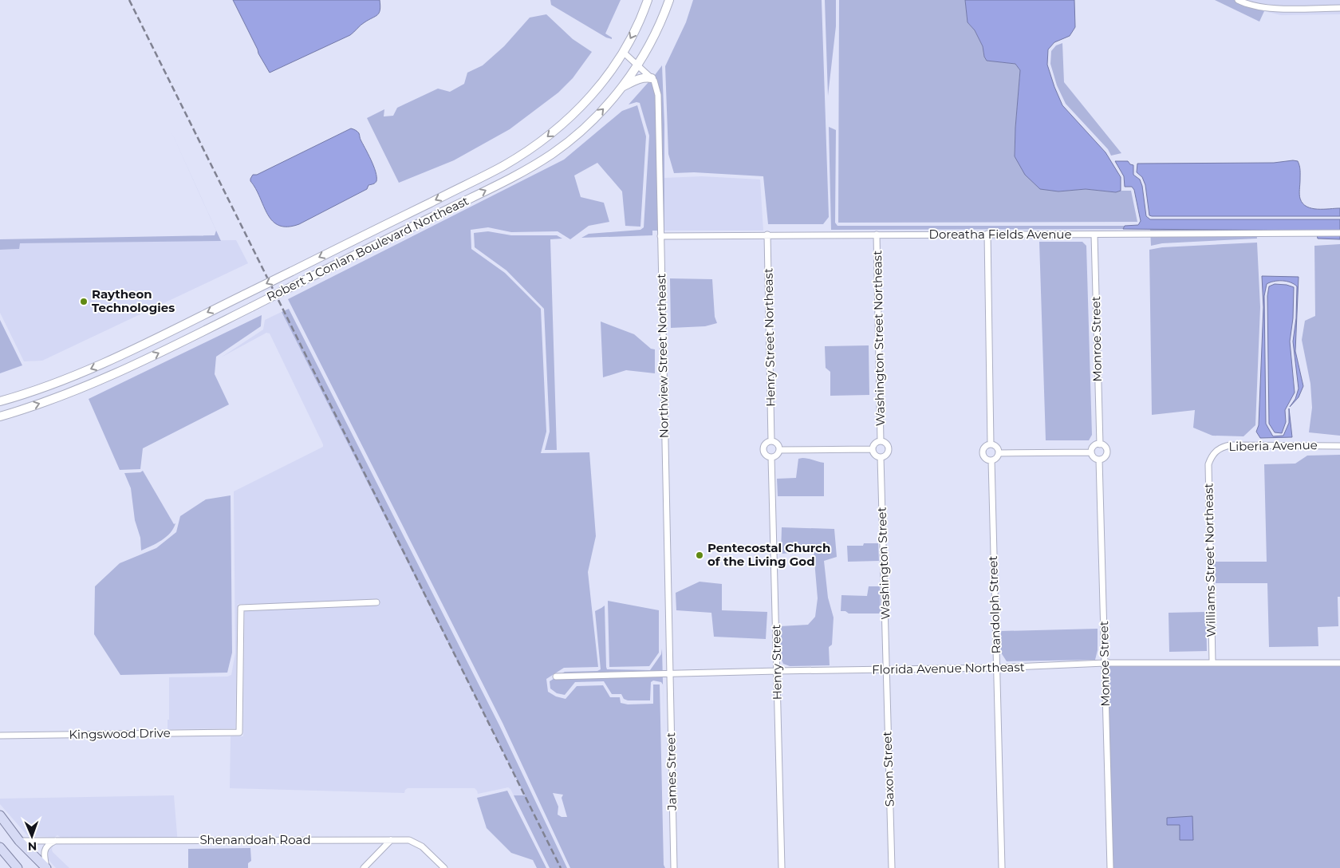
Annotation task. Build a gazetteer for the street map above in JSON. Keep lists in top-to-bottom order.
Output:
{
  "streets": {
    "main road": ["Robert J Conlan Boulevard Northeast"],
    "street": [
      "Doreatha Fields Avenue",
      "Henry Street Northeast",
      "Washington Street Northeast",
      "Monroe Street",
      "Northview Street Northeast",
      "Liberia Avenue",
      "Williams Street Northeast",
      "Washington Street",
      "Randolph Street",
      "Henry Street",
      "Florida Avenue Northeast",
      "Kingswood Drive",
      "Saxon Street",
      "James Street",
      "Shenandoah Road"
    ]
  },
  "crossings": [
    ["Doreatha Fields Avenue", "Henry Street Northeast"],
    ["Doreatha Fields Avenue", "Washington Street Northeast"],
    ["Doreatha Fields Avenue", "Monroe Street"],
    ["Doreatha Fields Avenue", "Northview Street Northeast"],
    ["Robert J Conlan Boulevard Northeast", "Northview Street Northeast"],
    ["Henry Street Northeast", "Henry Street"],
    ["Washington Street Northeast", "Washington Street"],
    ["Monroe Street", "Florida Avenue Northeast"],
    ["Northview Street Northeast", "Florida Avenue Northeast"],
    ["Northview Street Northeast", "James Street"],
    ["Liberia Avenue", "Williams Street Northeast"],
    ["Williams Street Northeast", "Florida Avenue Northeast"],
    ["Washington Street", "Florida Avenue Northeast"],
    ["Washington Street", "Saxon Street"],
    ["Randolph Street", "Florida Avenue Northeast"],
    ["Henry Street", "Florida Avenue Northeast"],
    ["Florida Avenue Northeast", "Saxon Street"],
    ["Florida Avenue Northeast", "James Street"]
  ],
  "places": ["Raytheon Technologies", "Pentecostal Church of the Living God"],
  "north": "bottom"
}
